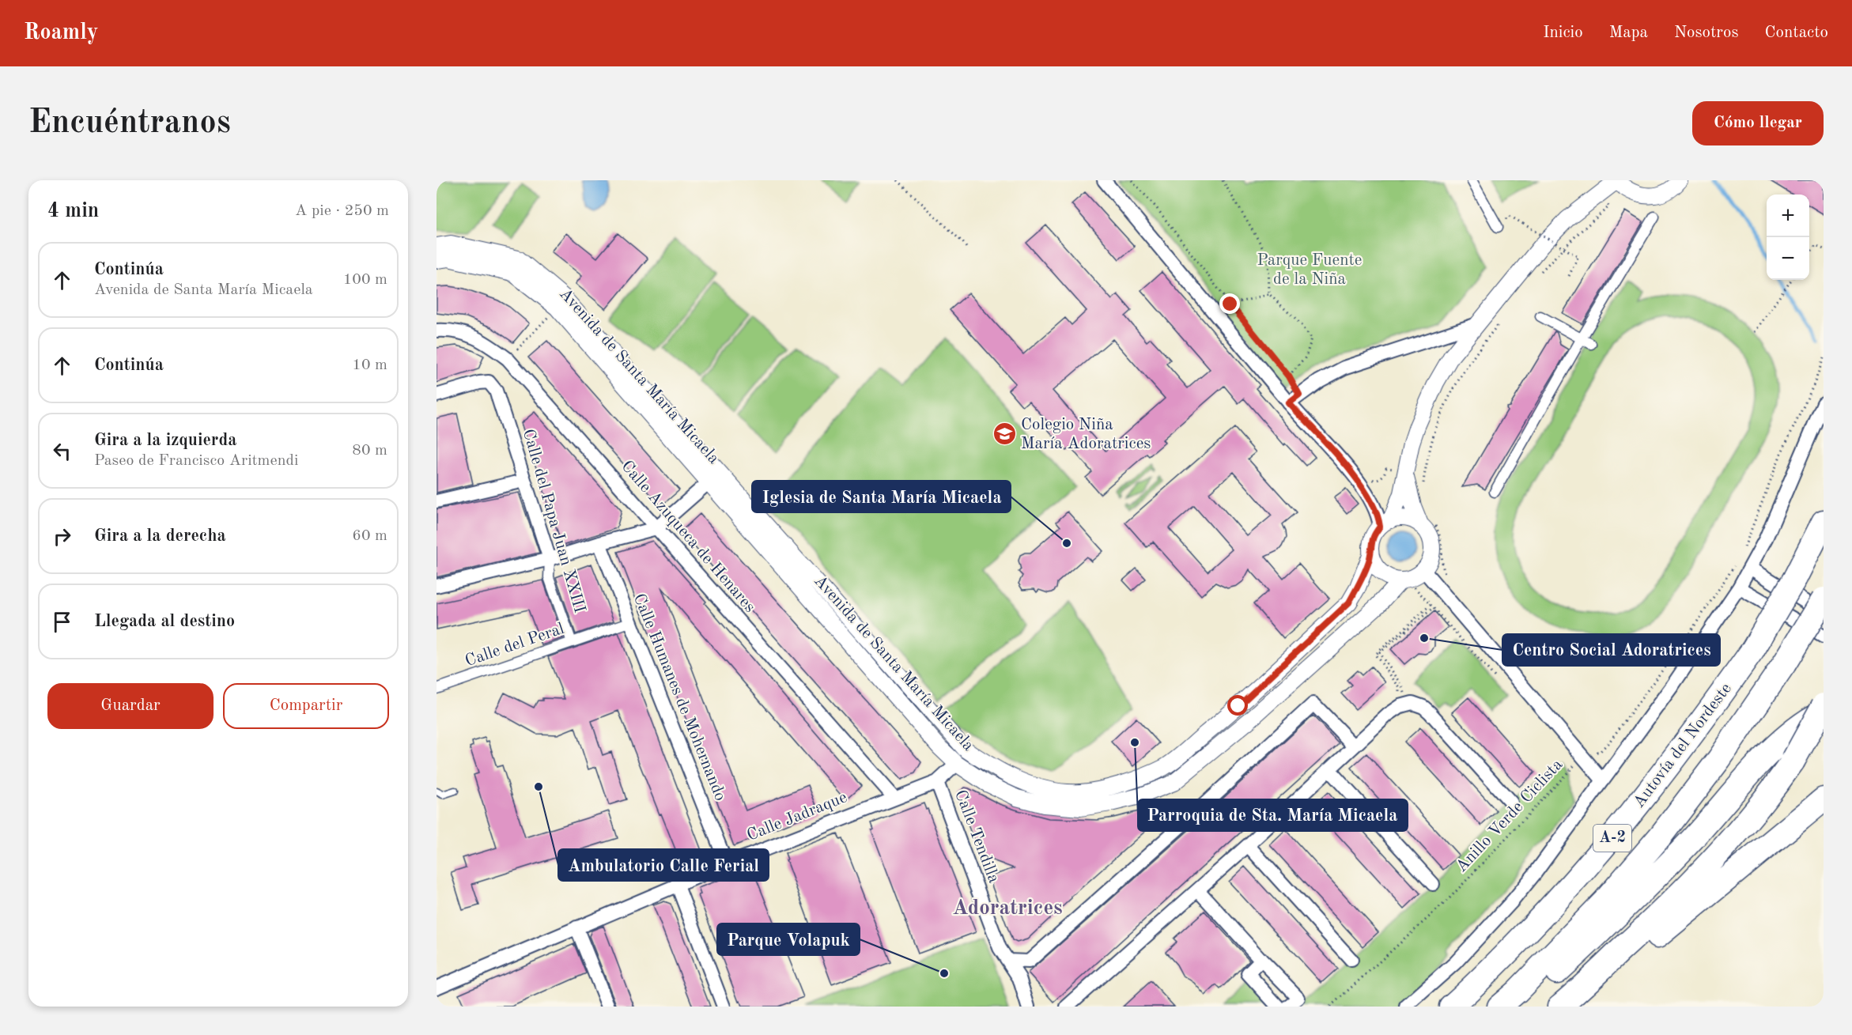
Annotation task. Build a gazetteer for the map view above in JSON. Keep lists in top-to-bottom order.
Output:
{
  "streets": {
    "highway": ["Autovía del Nordeste", "A-2"],
    "street": [
      "Avenida de Santa María Micaela",
      "Calle del Papa Juan XXIII",
      "Calle Azuqueca de Henares",
      "Calle del Peral",
      "Calle Humanes de Mohernando",
      "Calle Jadraque",
      "Calle Tendilla"
    ],
    "path": ["Anillo Verde Ciclista"]
  },
  "crossings": [
    ["Avenida de Santa María Micaela", "Calle Jadraque"],
    ["Calle del Papa Juan XXIII", "Calle del Peral"],
    ["Calle Azuqueca de Henares", "Calle Jadraque"],
    ["Calle del Peral", "Calle Humanes de Mohernando"],
    ["Calle Humanes de Mohernando", "Calle Jadraque"],
    ["Calle Jadraque", "Calle Tendilla"]
  ],
  "districts": ["Adoratrices"],
  "parks": ["Parque Fuente de la Niña"],
  "places": {
    "school or university": ["Colegio Niña María Adoratrices"],
    "other": [
      "Iglesia de Santa María Micaela",
      "Centro Social Adoratrices",
      "Parroquia de Sta. María Micaela",
      "Ambulatorio Calle Ferial",
      "Parque Volapuk"
    ]
  },
  "page": {
    "header": "Roamly",
    "nav": [
      "Inicio",
      "Mapa",
      "Nosotros",
      "Contacto"
    ],
    "buttons": [
      "Cómo llegar",
      ["Guardar", "Compartir"]
    ],
    "title": "Encuéntranos",
    "heading": ["4 min", "A pie · 250 m"],
    "map_buttons": ["+", "−"],
    "list": [
      ["Continúa", "Avenida de Santa María Micaela", "100 m"],
      ["Continúa", "10 m"],
      ["Gira a la izquierda", "Paseo de Francisco Aritmendi", "80 m"],
      ["Gira a la derecha", "60 m"],
      "Llegada al destino"
    ]
  }
}
